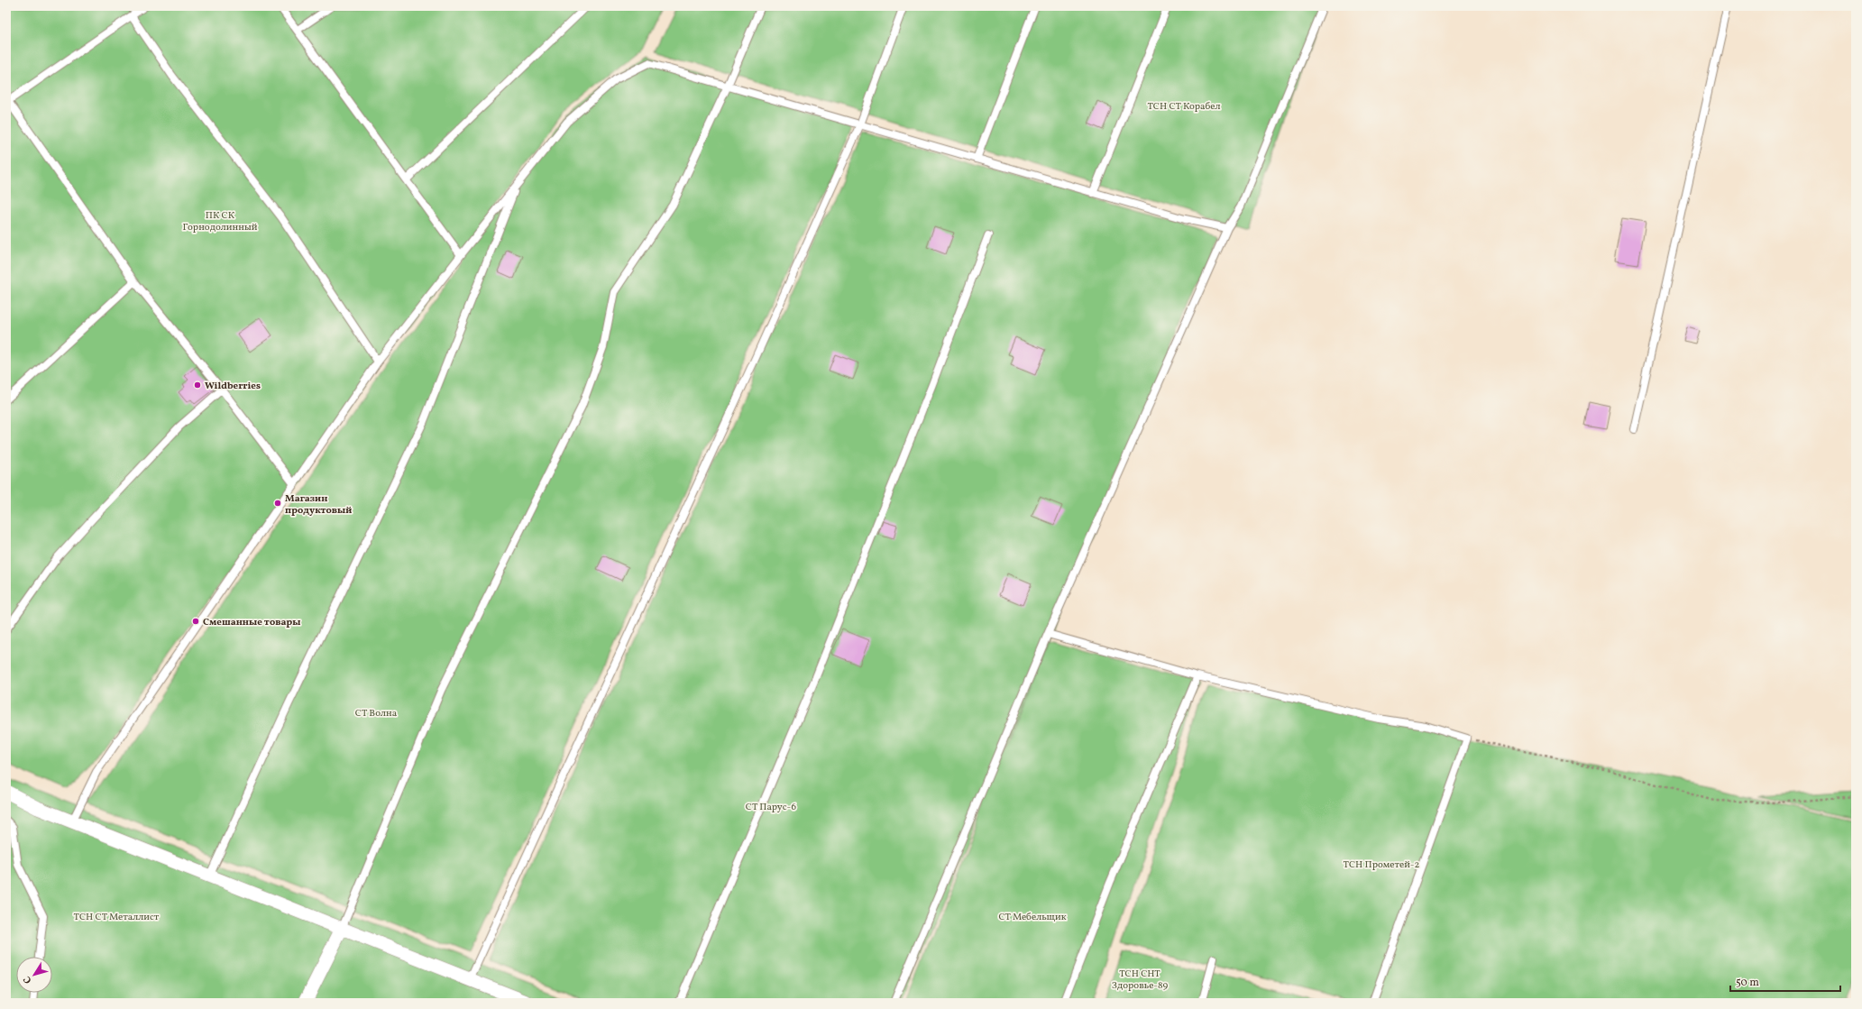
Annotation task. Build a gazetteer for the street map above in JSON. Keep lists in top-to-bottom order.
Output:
{
  "parks": [
    "ТСН СТ Корабел",
    "ПК СК Горнодолинный",
    "СТ Волна",
    "СТ Парус-6",
    "ТСН Прометей-2",
    "ТСН СТ Металлист",
    "СТ Мебельщик",
    "ТСН СНТ Здоровье-89"
  ],
  "places": ["Wildberries", "Магазин продуктовый", "Смешанные товары"],
  "scale_bar": "50 m",
  "north": "bottom left"
}
